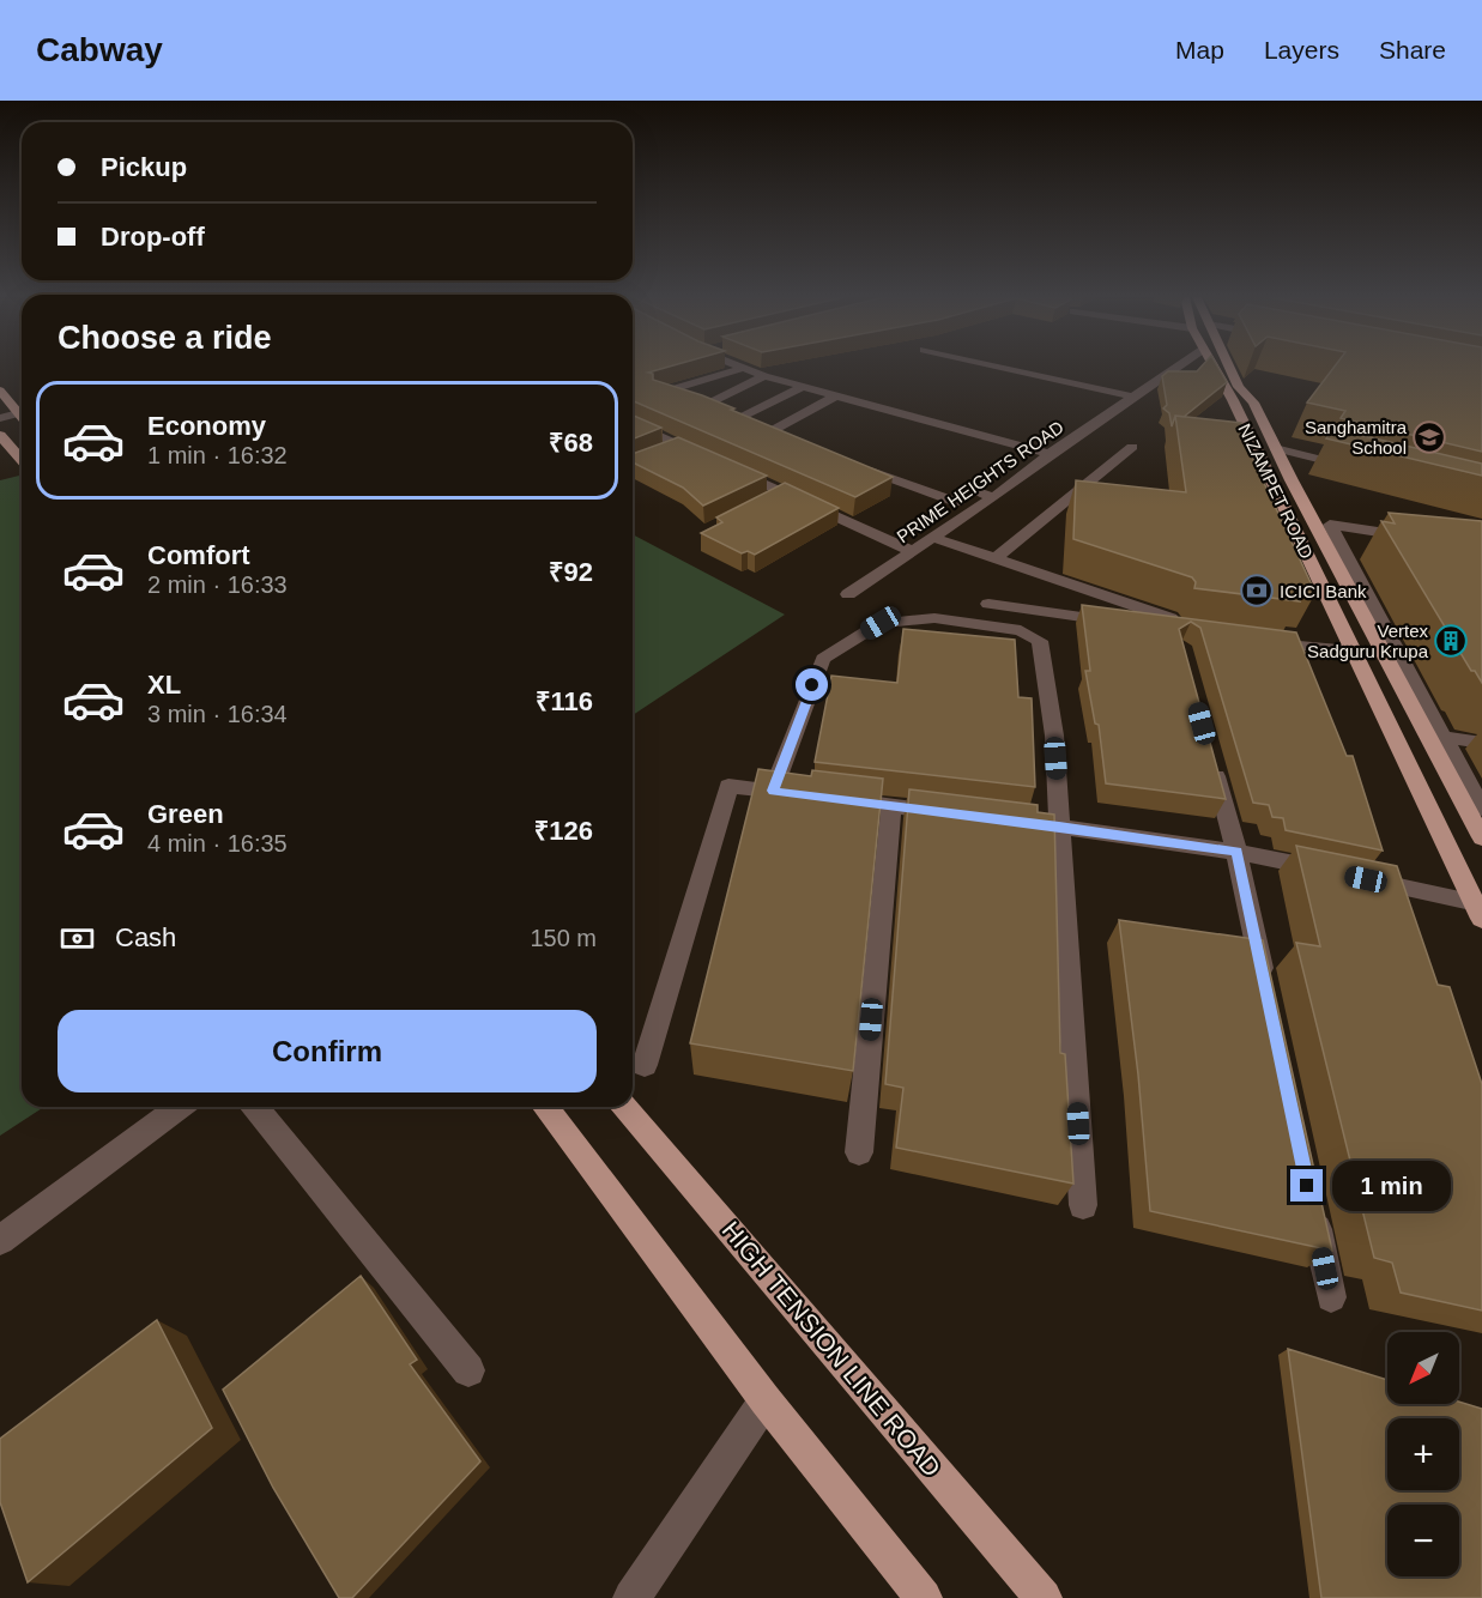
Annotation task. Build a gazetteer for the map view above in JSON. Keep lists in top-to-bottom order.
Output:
{
  "streets": {
    "main road": ["NIZAMPET ROAD", "HIGH TENSION LINE ROAD"],
    "street": ["PRIME HEIGHTS ROAD"]
  },
  "places": {
    "school or university": ["Sanghamitra School"],
    "bank": ["ICICI Bank"],
    "building": ["Vertex Sadguru Krupa"]
  },
  "north": "bottom left",
  "page": {
    "header": "Cabway",
    "nav": ["Map", "Layers", "Share"],
    "banner": ["Pickup", "Drop-off"],
    "heading": "Choose a ride",
    "list": [
      {
        "name": "Economy",
        "note": "1 min · 16:32",
        "value": "₹68"
      },
      {
        "name": "Comfort",
        "note": "2 min · 16:33",
        "value": "₹92"
      },
      {
        "name": "XL",
        "note": "3 min · 16:34",
        "value": "₹116"
      },
      {
        "name": "Green",
        "note": "4 min · 16:35",
        "value": "₹126"
      }
    ],
    "pay": ["Cash", "150 m"],
    "buttons": "Confirm",
    "bubble": "1 min",
    "map_buttons": ["+", "−"]
  }
}
